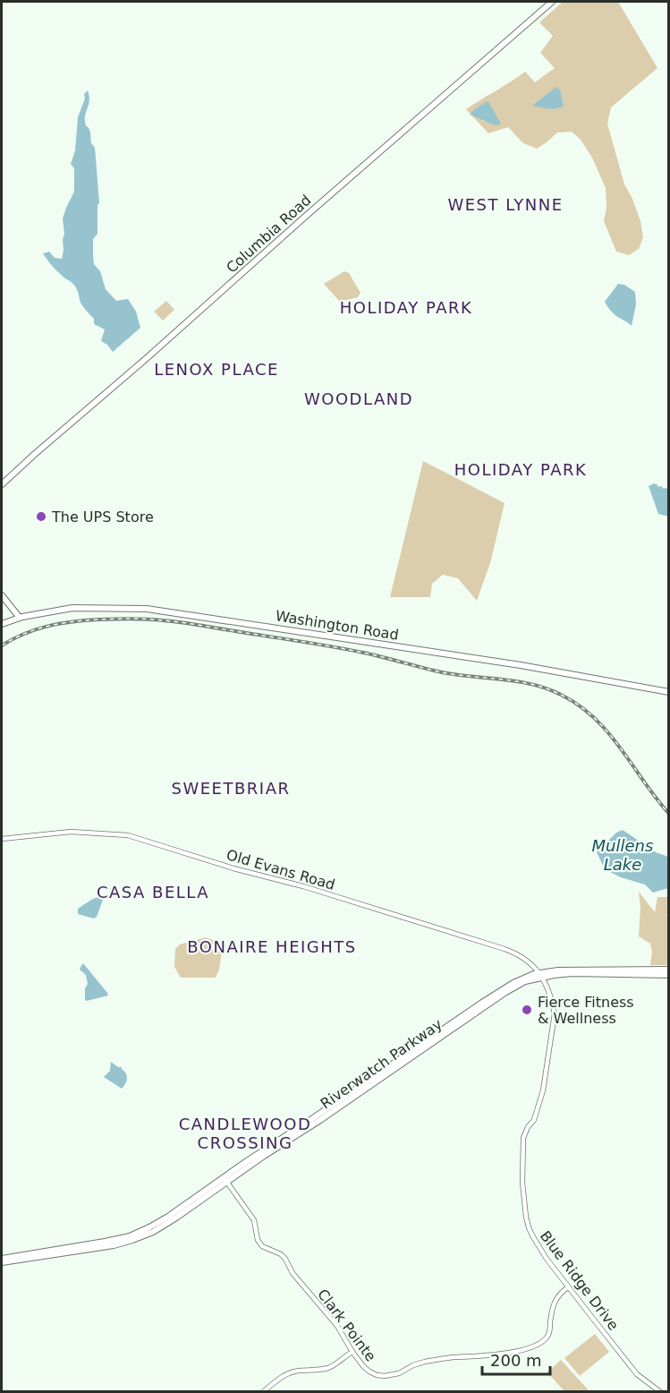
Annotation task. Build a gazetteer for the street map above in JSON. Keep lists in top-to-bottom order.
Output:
{
  "streets": {
    "main road": ["Columbia Road", "Washington Road", "Riverwatch Parkway"],
    "street": ["Old Evans Road", "Blue Ridge Drive", "Clark Pointe"]
  },
  "crossings": [
    ["Old Evans Road", "Riverwatch Parkway"],
    ["Old Evans Road", "Blue Ridge Drive"],
    ["Riverwatch Parkway", "Blue Ridge Drive"],
    ["Riverwatch Parkway", "Clark Pointe"],
    ["Blue Ridge Drive", "Clark Pointe"]
  ],
  "districts": [
    "WEST LYNNE",
    "HOLIDAY PARK",
    "LENOX PLACE",
    "WOODLAND",
    "HOLIDAY PARK",
    "SWEETBRIAR",
    "CASA BELLA",
    "BONAIRE HEIGHTS",
    "CANDLEWOOD CROSSING"
  ],
  "water": ["Mullens Lake"],
  "places": ["The UPS Store", "Fierce Fitness & Wellness"],
  "scale_bar": "200 m"
}
